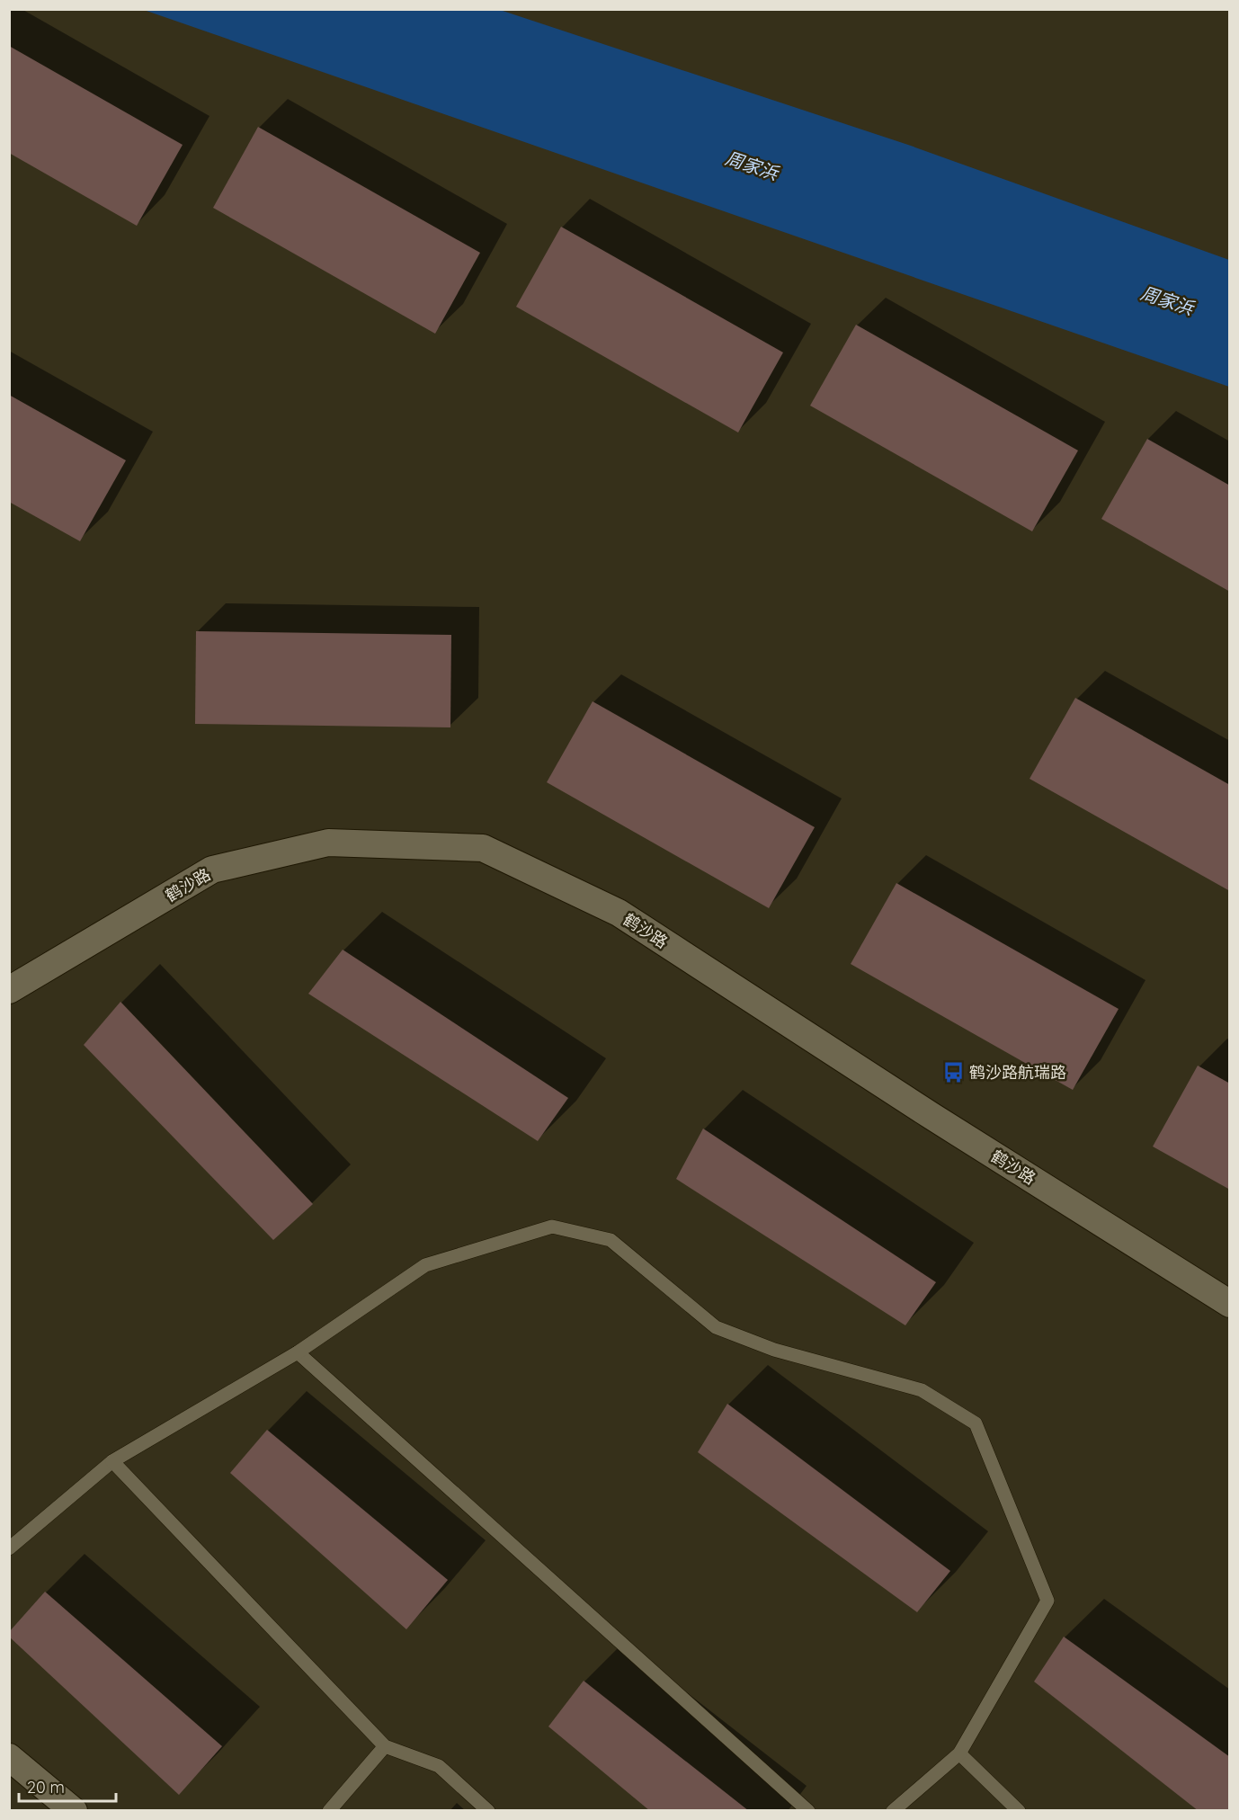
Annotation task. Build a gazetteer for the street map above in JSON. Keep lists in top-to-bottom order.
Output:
{
  "streets": {
    "street": ["鹤沙路"]
  },
  "water": ["周家浜"],
  "places": {
    "bus stop": ["鹤沙路航瑞路"]
  },
  "scale_bar": "20 m"
}
